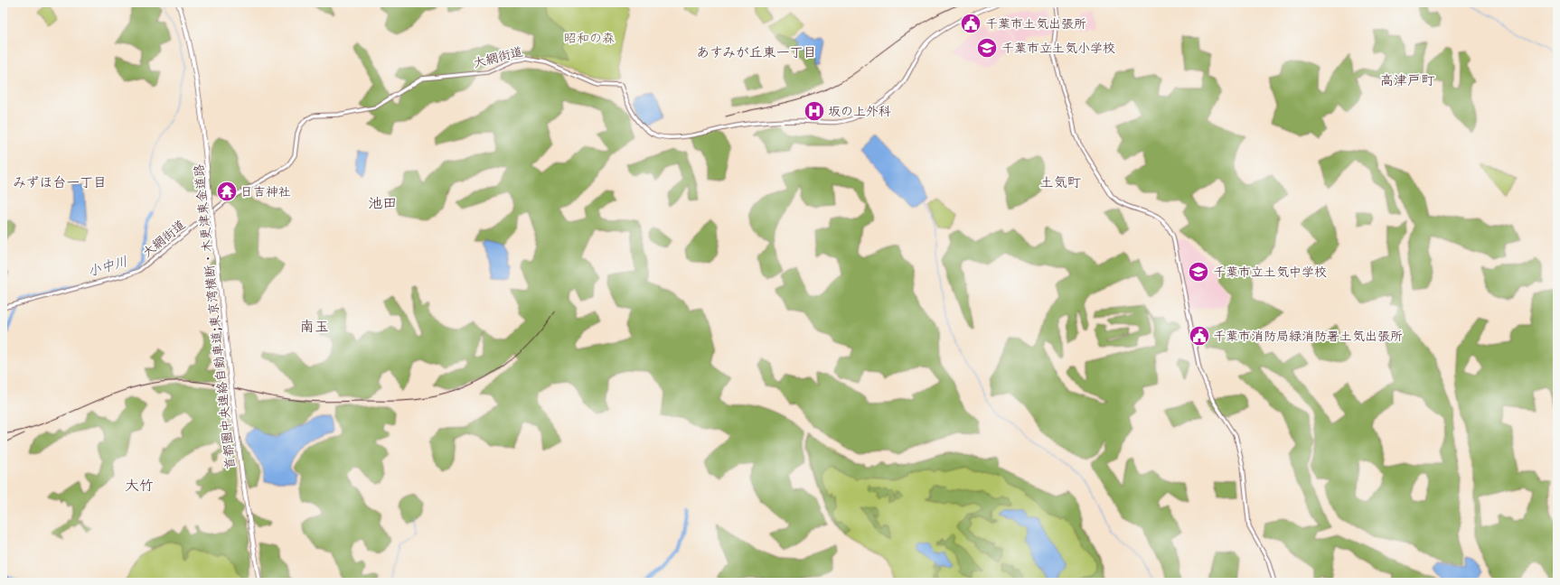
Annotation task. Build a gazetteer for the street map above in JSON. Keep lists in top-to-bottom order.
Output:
{
  "streets": {
    "highway": ["首都圏中央連絡自動車道;東京湾横断・木更津東金道路"],
    "main road": ["大網街道"]
  },
  "districts": [
    "あすみが丘東一丁目",
    "高津戸町",
    "みずほ台一丁目",
    "土気町",
    "池田",
    "南玉",
    "大竹"
  ],
  "water": ["小中川"],
  "parks": ["昭和の森"],
  "places": {
    "public building": ["千葉市土気出張所", "千葉市消防局緑消防署土気出張所"],
    "school or university": ["千葉市立土気小学校", "千葉市立土気中学校"],
    "hospital": ["坂の上外科"],
    "temple": ["日吉神社"]
  }
}
